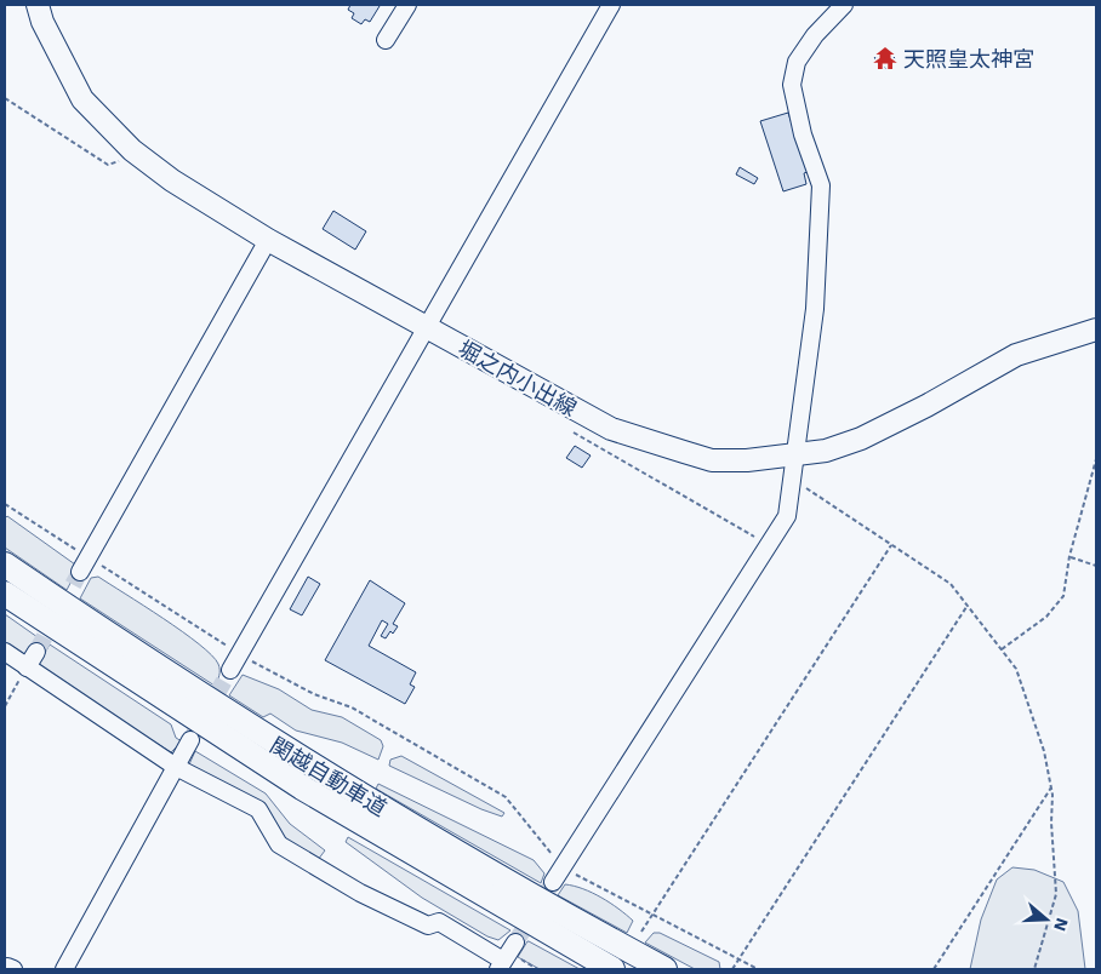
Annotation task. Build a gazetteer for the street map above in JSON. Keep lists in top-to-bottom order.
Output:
{
  "streets": {
    "highway": ["関越自動車道"],
    "main road": ["堀之内小出線"]
  },
  "places": {
    "temple": ["天照皇太神宮"]
  },
  "north": "right"
}
